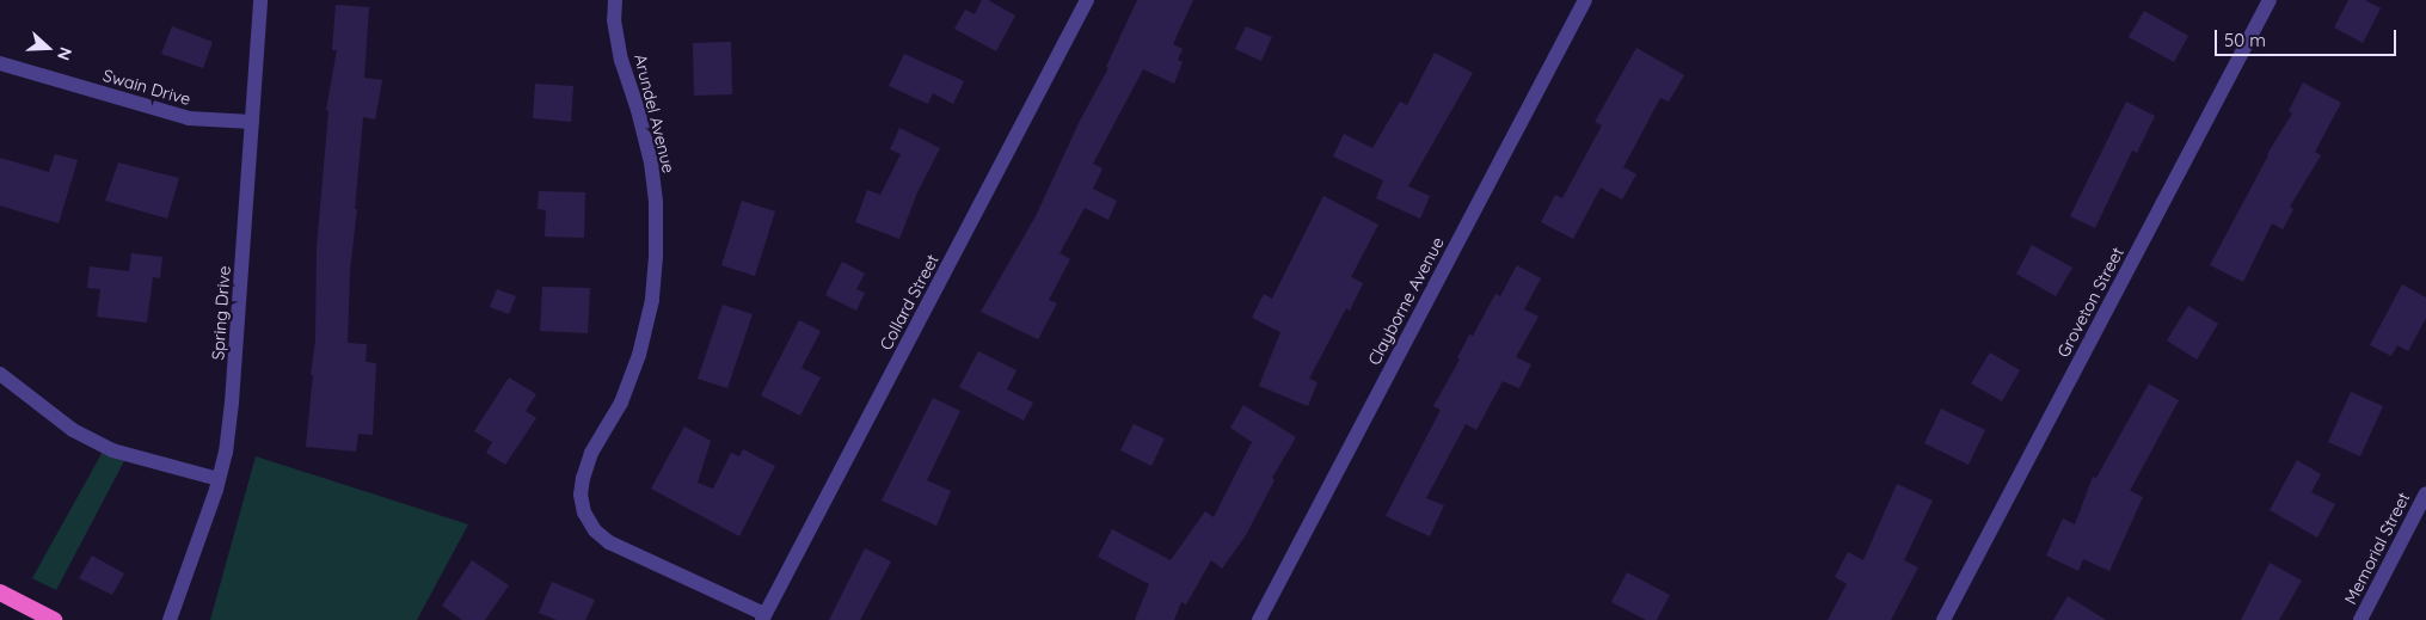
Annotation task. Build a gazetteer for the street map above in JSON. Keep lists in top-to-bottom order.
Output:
{
  "streets": {
    "street": [
      "Swain Drive",
      "Arundel Avenue",
      "Clayborne Avenue",
      "Collard Street",
      "Groveton Street",
      "Spring Drive",
      "Memorial Street"
    ]
  },
  "crossings": [
    ["Swain Drive", "Spring Drive"],
    ["Arundel Avenue", "Collard Street"]
  ],
  "scale_bar": "50 m",
  "north": "right"
}
